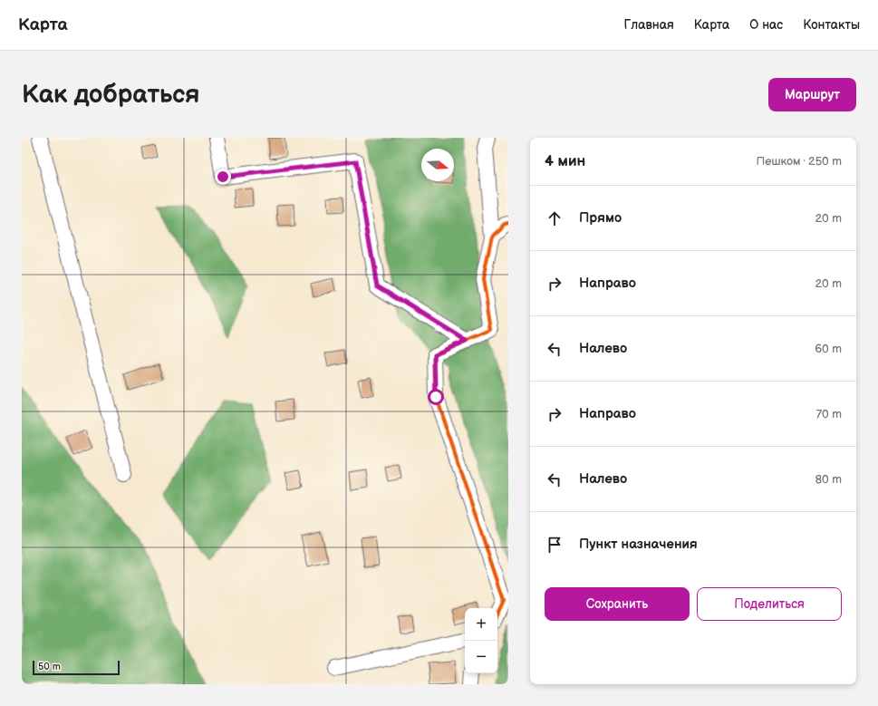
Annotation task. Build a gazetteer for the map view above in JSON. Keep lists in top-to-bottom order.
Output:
{
  "scale_bar": "50 m",
  "north": "right",
  "page": {
    "header": "Карта",
    "nav": [
      "Главная",
      "Карта",
      "О нас",
      "Контакты"
    ],
    "buttons": [
      "Маршрут",
      ["Сохранить", "Поделиться"]
    ],
    "title": "Как добраться",
    "heading": ["4 мин", "Пешком · 250 m"],
    "list": [
      ["Прямо", "20 m"],
      ["Направо", "20 m"],
      ["Налево", "60 m"],
      ["Направо", "70 m"],
      ["Налево", "80 m"],
      "Пункт назначения"
    ],
    "map_buttons": ["+", "−"],
    "scale": "50 m"
  }
}
